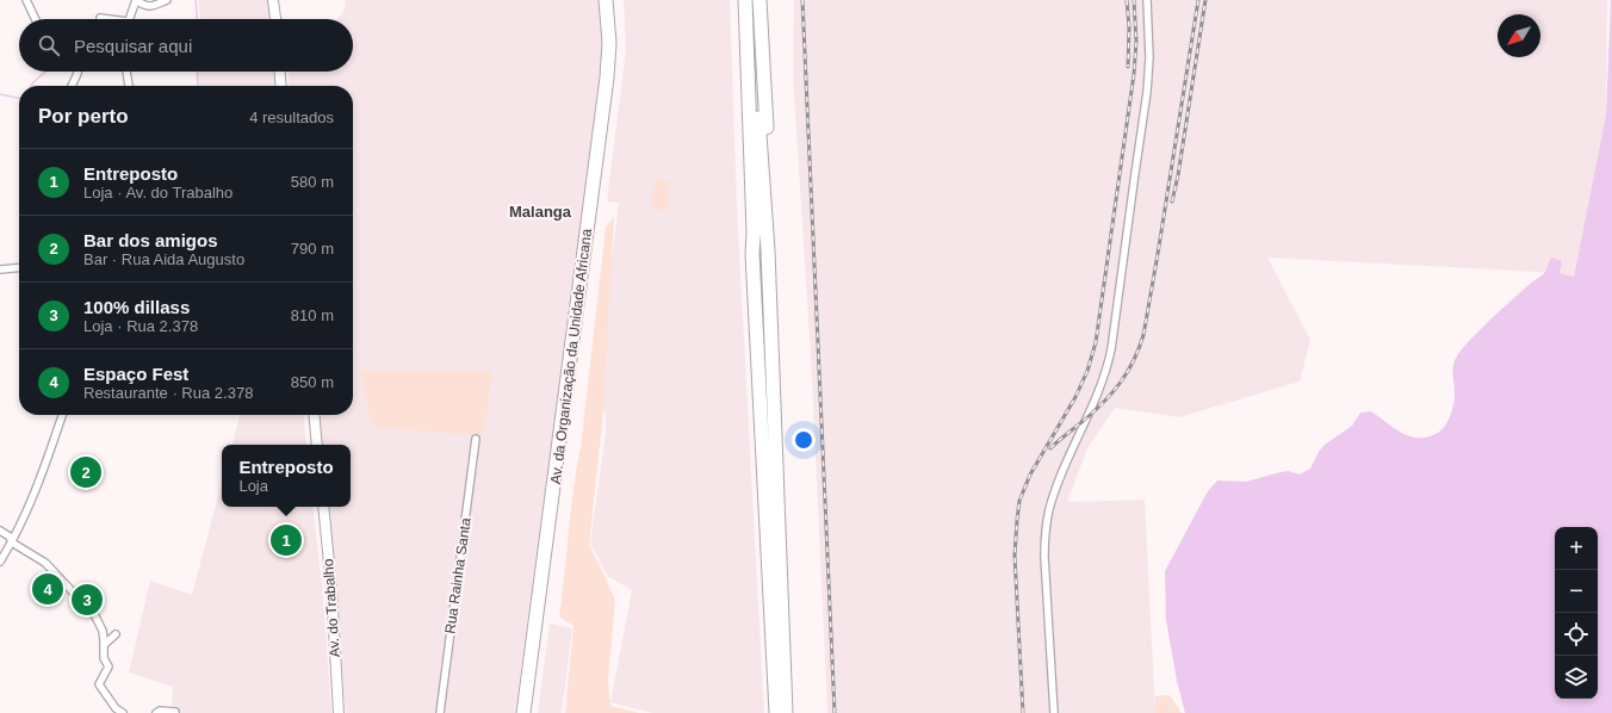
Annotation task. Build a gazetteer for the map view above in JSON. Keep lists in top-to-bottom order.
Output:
{
  "streets": {
    "highway": ["Av. da Organização da Unidade Africana"],
    "main road": ["Av. do Trabalho"],
    "street": ["Rua Rainha Santa"]
  },
  "districts": ["Malanga"],
  "north": "bottom left",
  "page": {
    "search": "Pesquisar aqui",
    "heading": ["Por perto", "4 resultados"],
    "list": [
      {
        "mark": "1",
        "name": "Entreposto",
        "note": "Loja · Av. do Trabalho",
        "value": "580 m"
      },
      {
        "mark": "2",
        "name": "Bar dos amigos",
        "note": "Bar · Rua Aida Augusto",
        "value": "790 m"
      },
      {
        "mark": "3",
        "name": "100% dillass",
        "note": "Loja · Rua 2.378",
        "value": "810 m"
      },
      {
        "mark": "4",
        "name": "Espaço Fest",
        "note": "Restaurante · Rua 2.378",
        "value": "850 m"
      }
    ],
    "popup": ["Entreposto", "Loja"],
    "pins": [
      "2",
      "1",
      "4",
      "3"
    ],
    "map_buttons": ["+", "−"]
  }
}
